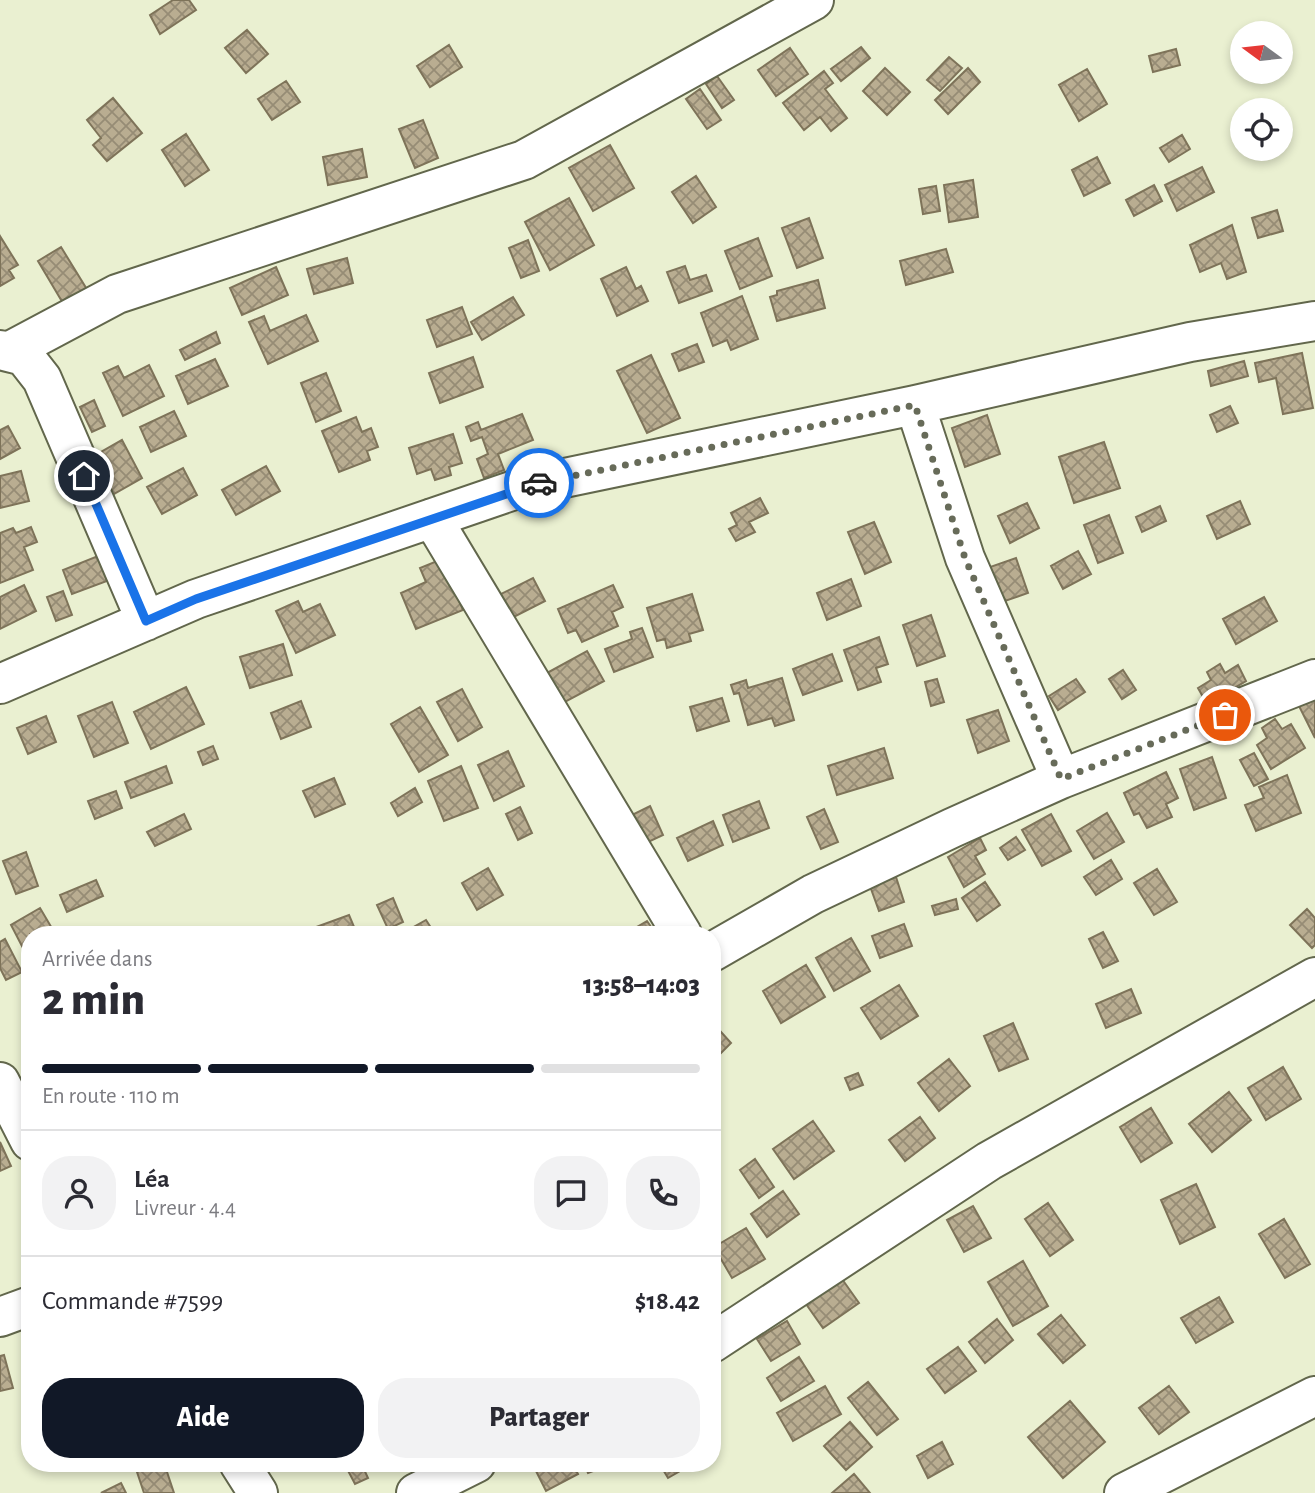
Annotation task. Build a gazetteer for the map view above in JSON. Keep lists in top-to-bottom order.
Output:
{
  "north": "left",
  "page": {
    "heading": ["2 min", "Arrivée dans", "13:58–14:03"],
    "panel": [
      "Léa",
      "Livreur · 4.4",
      "Commande #7599",
      "$18.42"
    ],
    "bar": "En route · 110 m",
    "buttons": ["Aide", "Partager"]
  }
}
